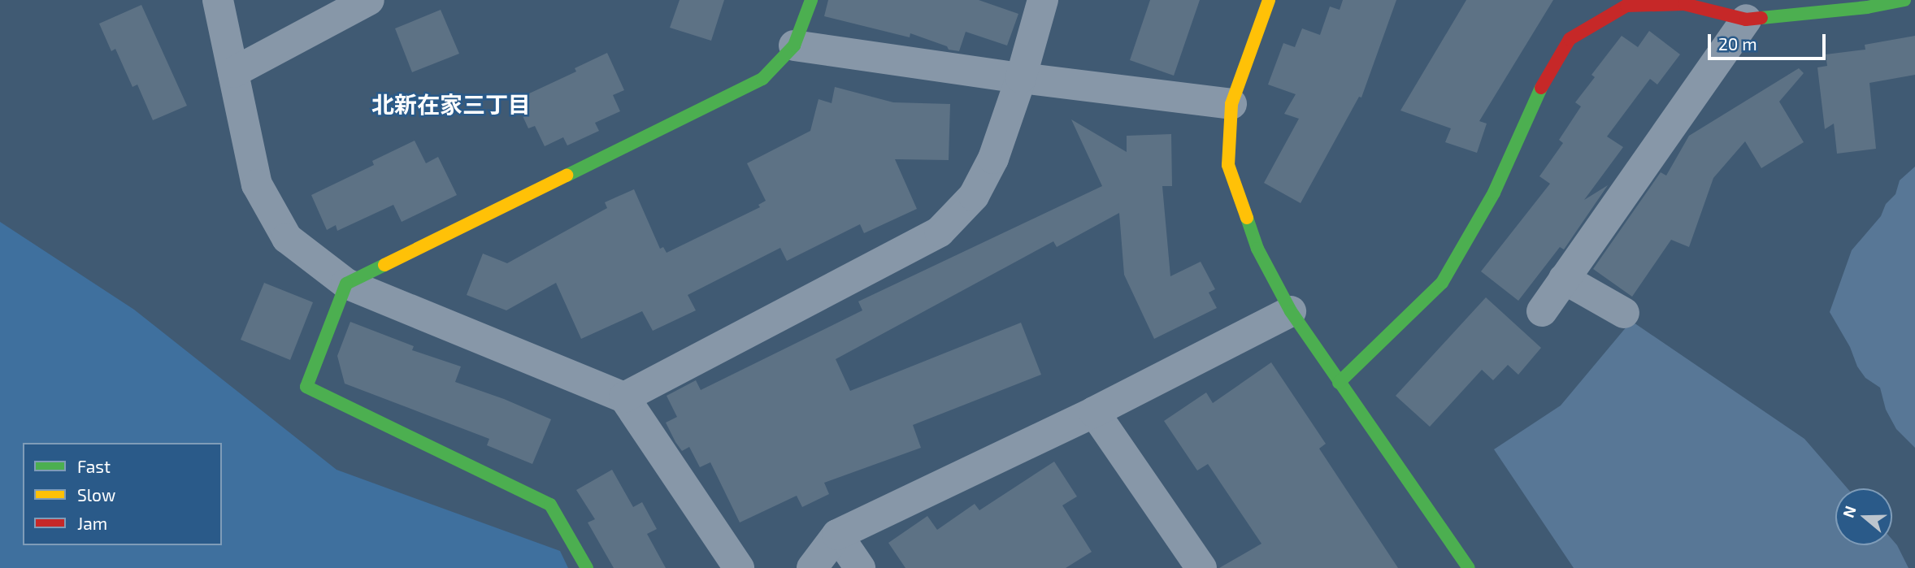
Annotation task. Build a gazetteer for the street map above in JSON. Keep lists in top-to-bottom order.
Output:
{
  "districts": ["北新在家三丁目"],
  "legend": ["Fast", "Slow", "Jam"],
  "scale_bar": "20 m",
  "north": "left"
}
